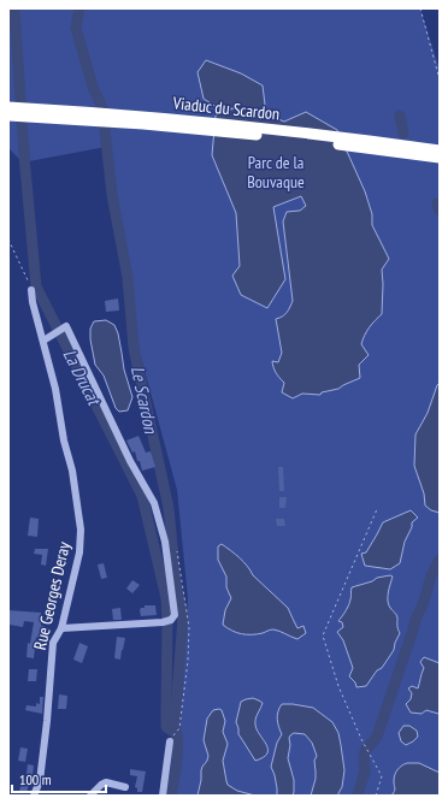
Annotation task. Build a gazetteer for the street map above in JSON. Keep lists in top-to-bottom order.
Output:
{
  "streets": {
    "highway": ["Viaduc du Scardon"],
    "street": ["Rue Georges Deray"]
  },
  "water": ["La Drucat", "Le Scardon"],
  "parks": ["Parc de la Bouvaque"],
  "scale_bar": "100 m"
}
